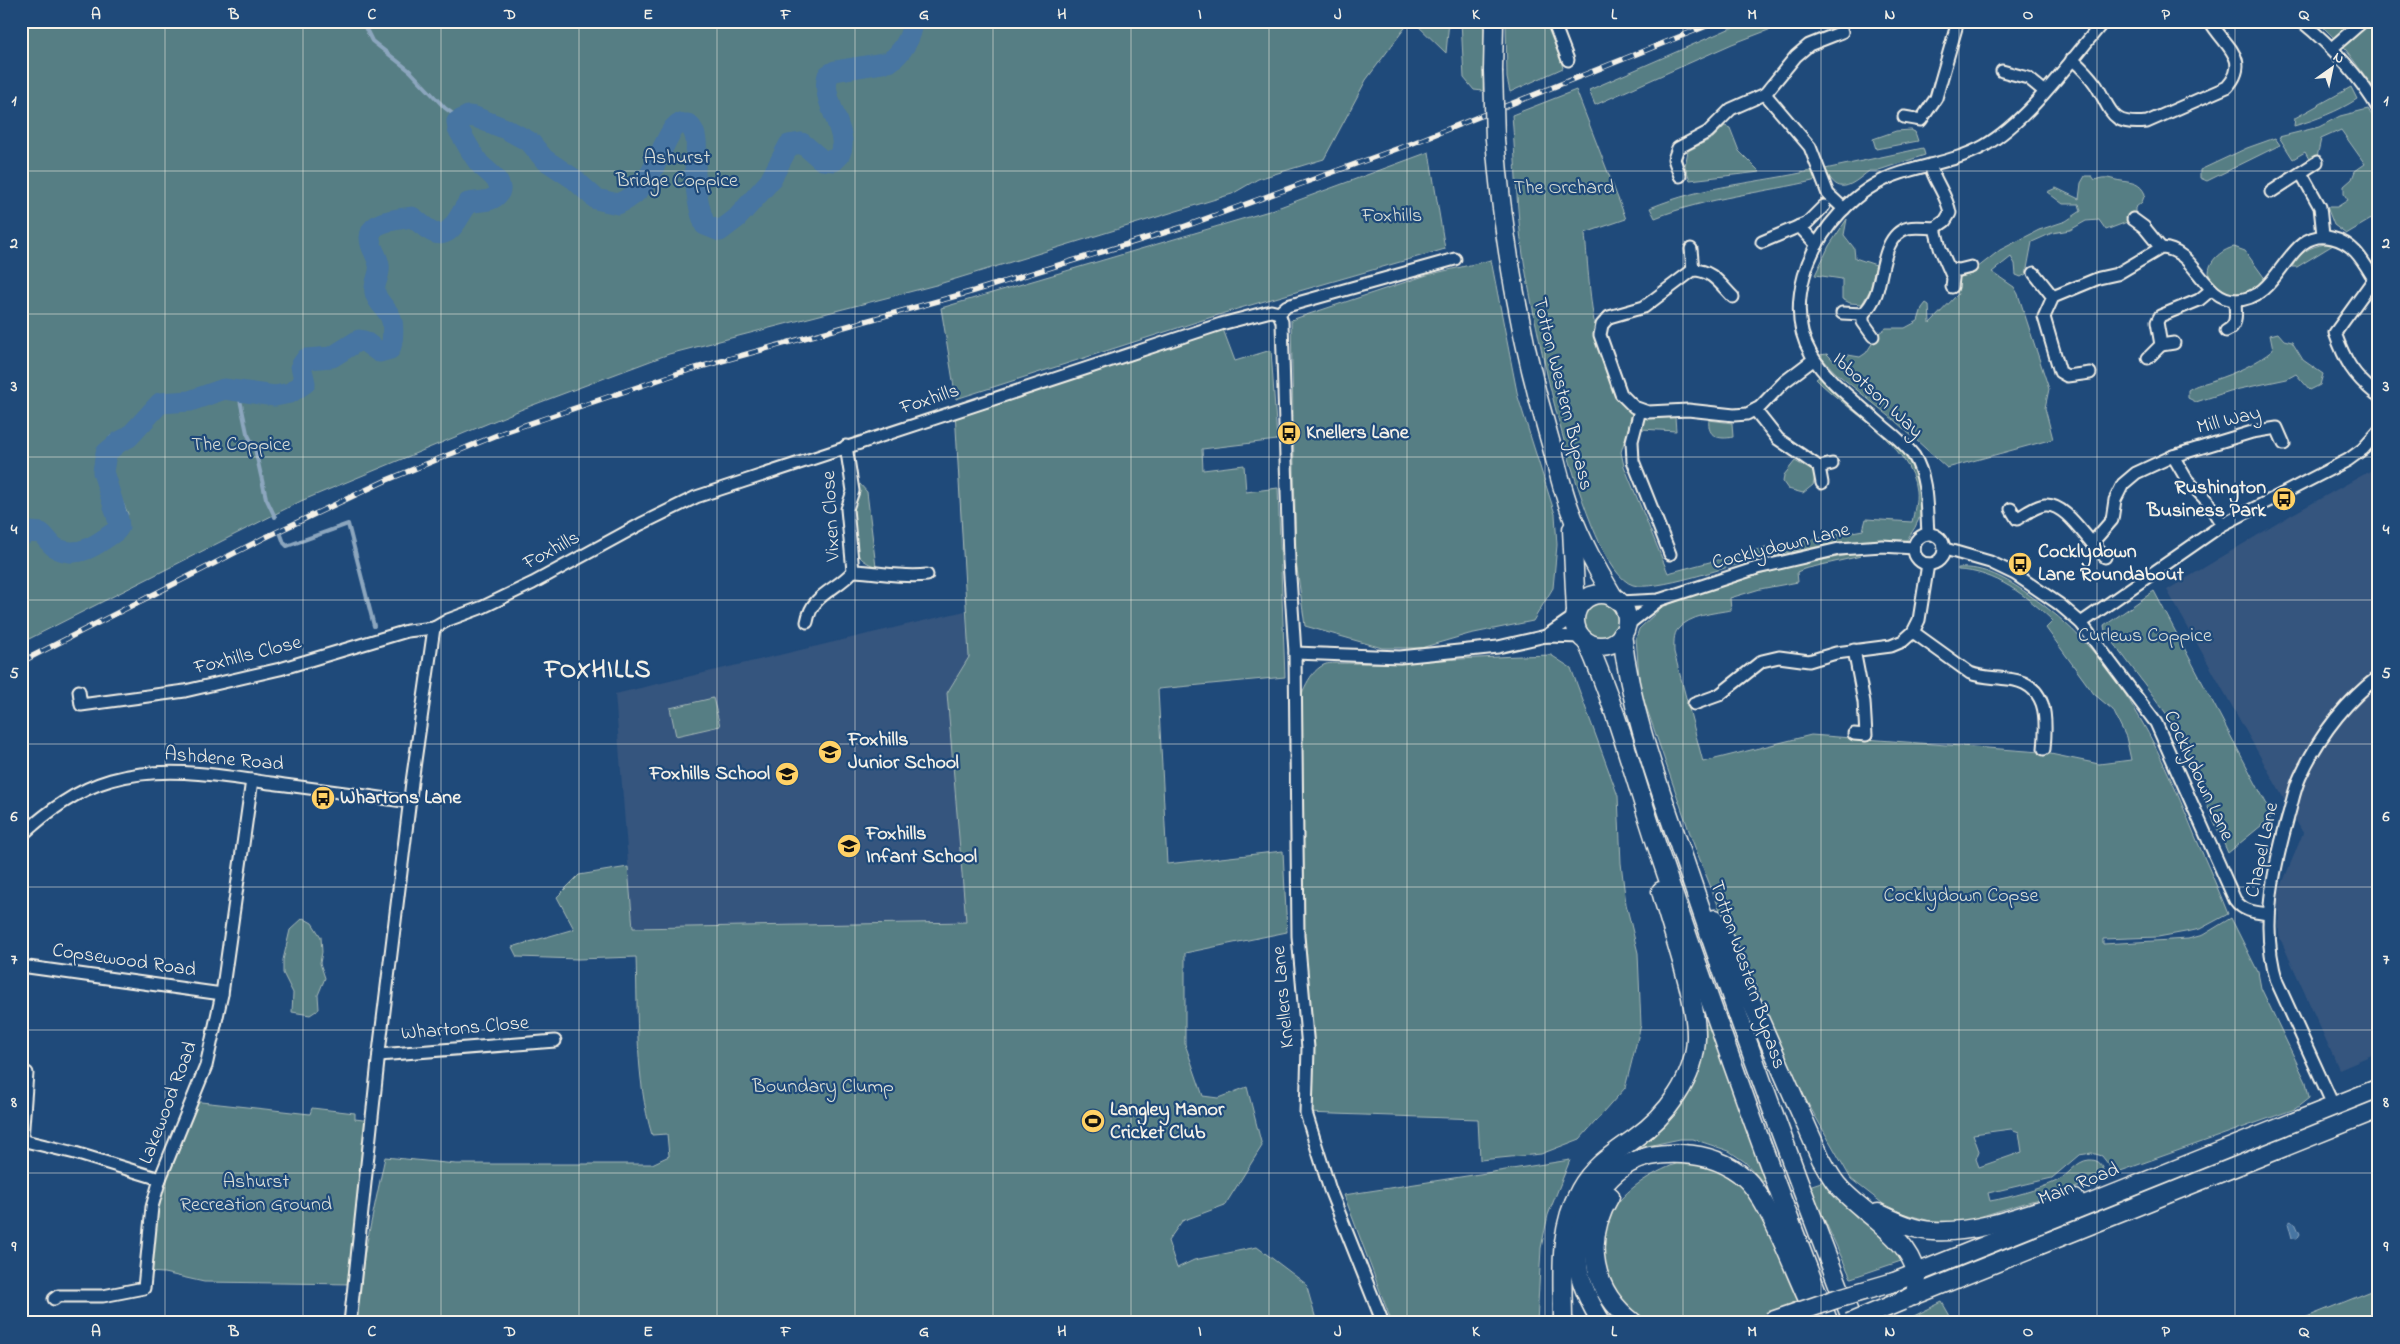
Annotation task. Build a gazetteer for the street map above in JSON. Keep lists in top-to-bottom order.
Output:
{
  "streets": {
    "main road": ["Totton Western Bypass", "Main Road"],
    "street": [
      "Ibbotson Way",
      "Foxhills",
      "Mill Way",
      "Vixen Close",
      "Cocklydown Lane",
      "Foxhills Close",
      "Ashdene Road",
      "Chapel Lane",
      "Copsewood Road",
      "Knellers Lane",
      "Whartons Close",
      "Lakewood Road"
    ]
  },
  "crossings": [
    ["Totton Western Bypass", "Cocklydown Lane"],
    ["Ibbotson Way", "Cocklydown Lane"],
    ["Foxhills", "Vixen Close"],
    ["Foxhills", "Foxhills Close"],
    ["Foxhills", "Knellers Lane"],
    ["Cocklydown Lane", "Chapel Lane"],
    ["Ashdene Road", "Lakewood Road"],
    ["Chapel Lane", "Main Road"],
    ["Copsewood Road", "Lakewood Road"]
  ],
  "districts": ["FOXHILLS"],
  "parks": [
    "Ashurst Bridge Coppice",
    "The Orchard",
    "Foxhills",
    "The Coppice",
    "Curlews Coppice",
    "Cocklydown Copse",
    "Boundary Clump",
    "Ashurst Recreation Ground"
  ],
  "places": {
    "bus stop": [
      "Knellers Lane",
      "Rushington Business Park",
      "Cocklydown Lane Roundabout",
      "Whartons Lane"
    ],
    "school or university": ["Foxhills Junior School", "Foxhills School", "Foxhills Infant School"],
    "sports": ["Langley Manor Cricket Club"]
  },
  "north": "top right",
  "grid": {
    "columns": [
      "A",
      "B",
      "C",
      "D",
      "E",
      "F",
      "G",
      "H",
      "I",
      "J",
      "K",
      "L",
      "M",
      "N",
      "O",
      "P",
      "Q"
    ],
    "rows": [
      "1",
      "2",
      "3",
      "4",
      "5",
      "6",
      "7",
      "8",
      "9"
    ]
  }
}
